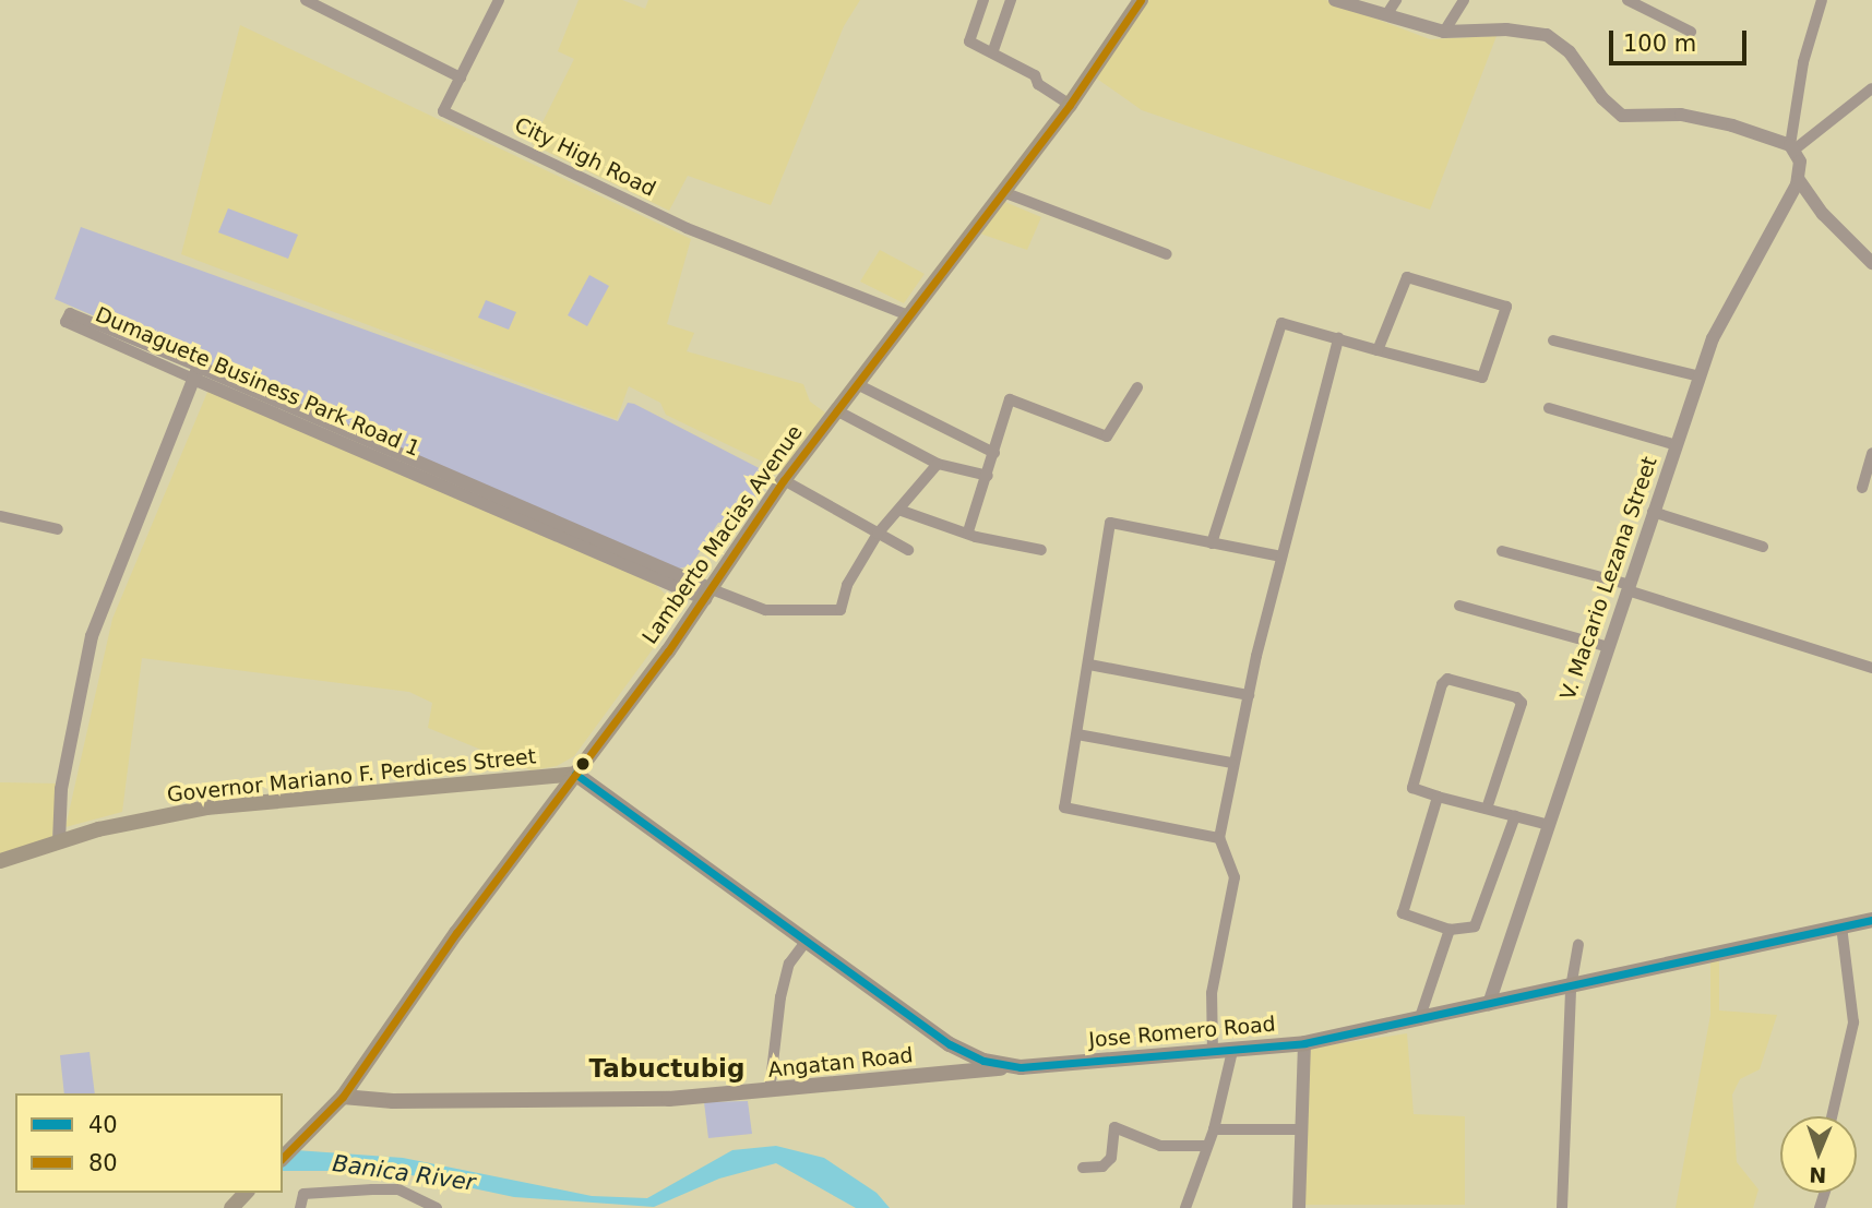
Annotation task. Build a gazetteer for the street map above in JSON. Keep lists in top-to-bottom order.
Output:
{
  "streets": {
    "main road": [
      "Lamberto Macias Avenue",
      "Governor Mariano F. Perdices Street",
      "Jose Romero Road",
      "Angatan Road"
    ],
    "street": ["City High Road", "Dumaguete Business Park Road 1", "V. Macario Lezana Street"]
  },
  "crossings": [
    ["City High Road", "Lamberto Macias Avenue"],
    ["Dumaguete Business Park Road 1", "Lamberto Macias Avenue"],
    ["Lamberto Macias Avenue", "Governor Mariano F. Perdices Street"],
    ["Lamberto Macias Avenue", "Jose Romero Road"],
    ["Lamberto Macias Avenue", "Angatan Road"],
    ["V. Macario Lezana Street", "Jose Romero Road"],
    ["Governor Mariano F. Perdices Street", "Jose Romero Road"],
    ["Jose Romero Road", "Angatan Road"]
  ],
  "districts": ["Tabuctubig"],
  "water": ["Banica River"],
  "lines": ["transit line 80", "transit line 40"],
  "legend": ["40", "80"],
  "scale_bar": "100 m",
  "north": "bottom"
}
